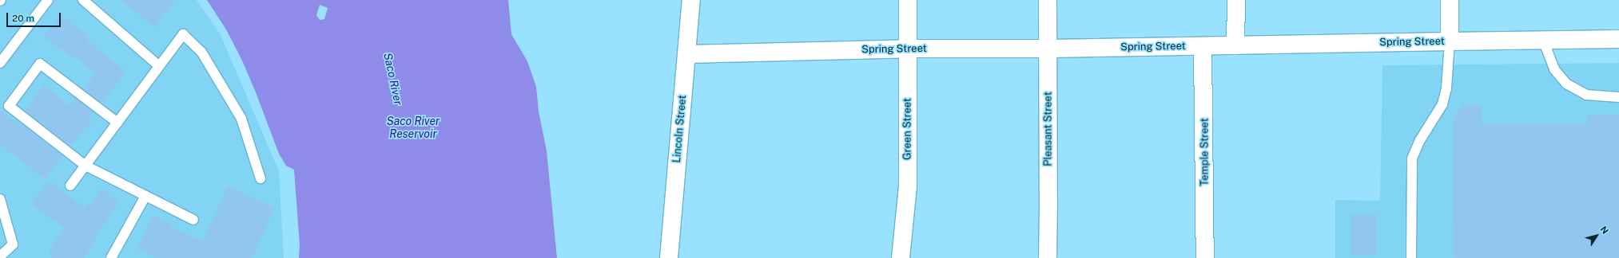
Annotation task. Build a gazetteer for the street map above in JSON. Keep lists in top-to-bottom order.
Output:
{
  "streets": {
    "street": [
      "Spring Street",
      "Lincoln Street",
      "Green Street",
      "Pleasant Street",
      "Temple Street"
    ]
  },
  "crossings": [
    ["Spring Street", "Lincoln Street"],
    ["Spring Street", "Green Street"],
    ["Spring Street", "Pleasant Street"],
    ["Spring Street", "Temple Street"]
  ],
  "water": ["Saco River", "Saco River Reservoir"],
  "scale_bar": "20 m",
  "north": "top right"
}
